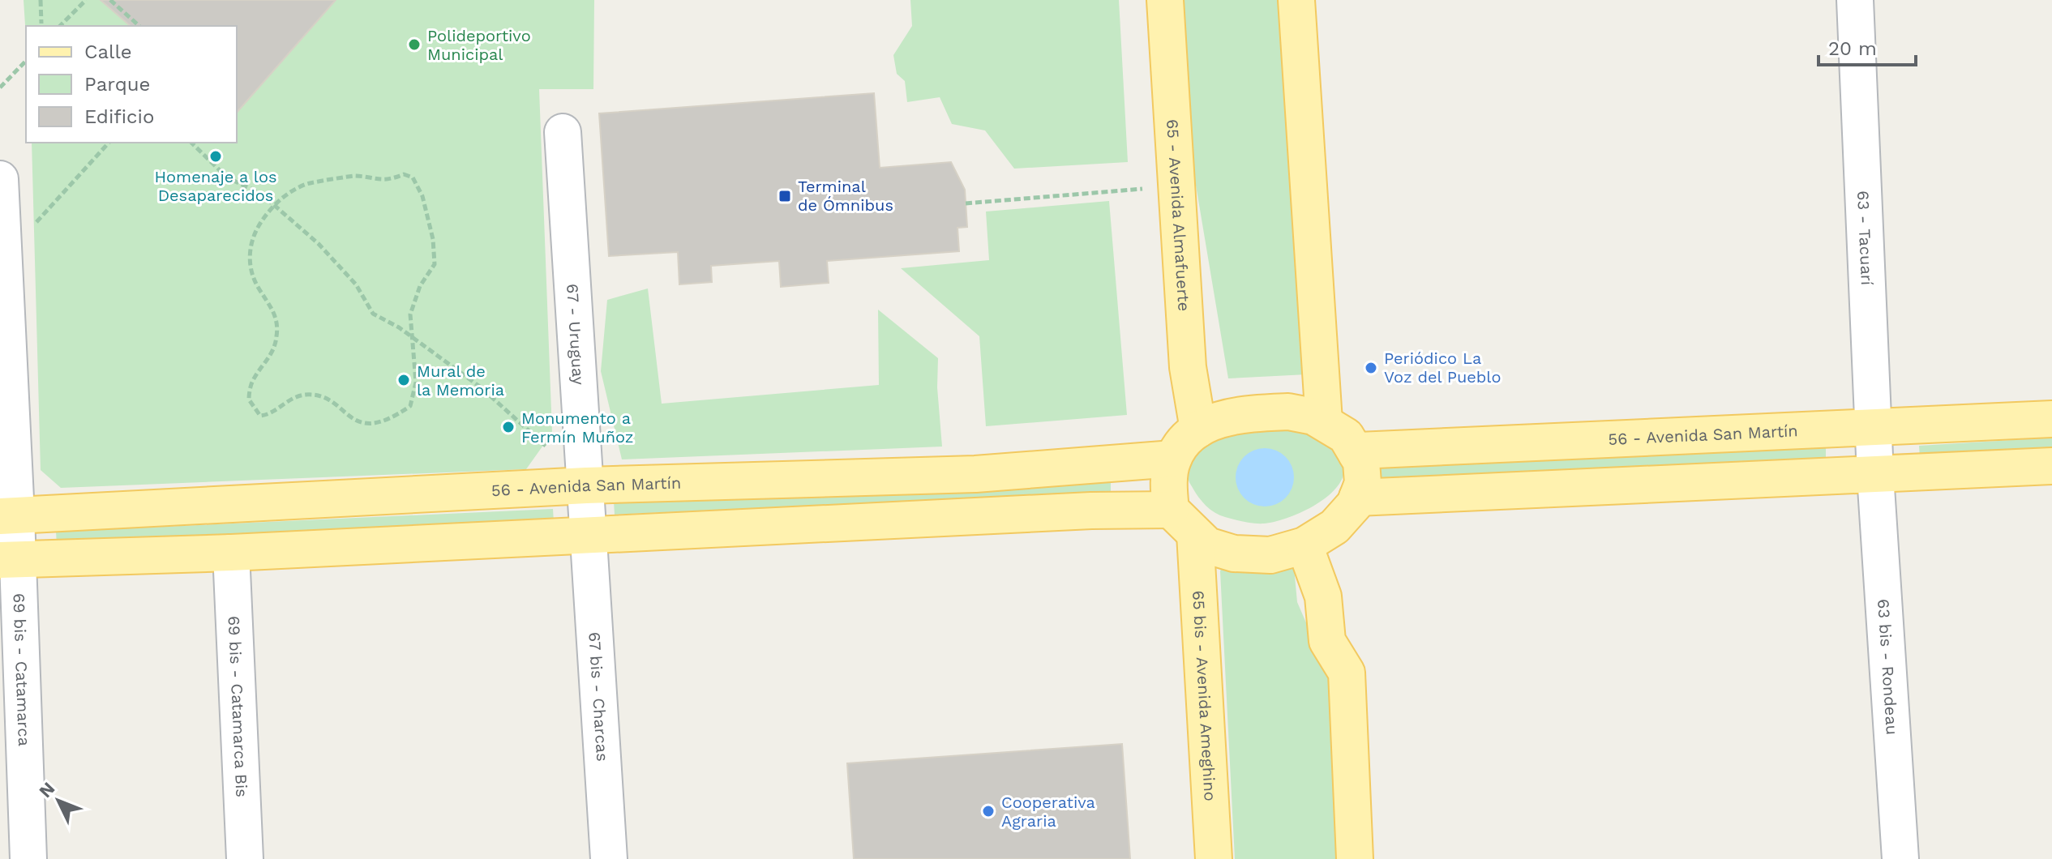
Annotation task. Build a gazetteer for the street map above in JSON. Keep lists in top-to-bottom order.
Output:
{
  "streets": {
    "main road": ["65 - Avenida Almafuerte", "56 - Avenida San Martín", "65 bis - Avenida Ameghino"],
    "street": [
      "63 - Tacuarí",
      "67 - Uruguay",
      "63 bis - Rondeau",
      "69 bis - Catamarca",
      "67 bis - Charcas",
      "69 bis - Catamarca Bis"
    ]
  },
  "crossings": [
    ["65 - Avenida Almafuerte", "56 - Avenida San Martín"],
    ["65 - Avenida Almafuerte", "65 bis - Avenida Ameghino"],
    ["63 - Tacuarí", "56 - Avenida San Martín"],
    ["63 - Tacuarí", "63 bis - Rondeau"],
    ["67 - Uruguay", "56 - Avenida San Martín"],
    ["67 - Uruguay", "67 bis - Charcas"],
    ["56 - Avenida San Martín", "69 bis - Catamarca"],
    ["56 - Avenida San Martín", "65 bis - Avenida Ameghino"]
  ],
  "places": {
    "other": [
      "Polideportivo Municipal",
      "Homenaje a los Desaparecidos",
      "Periódico La Voz del Pueblo",
      "Mural de la Memoria",
      "Monumento a Fermín Muñoz",
      "Cooperativa Agraria"
    ],
    "transit": ["Terminal de Ómnibus"]
  },
  "legend": ["Calle", "Parque", "Edificio"],
  "scale_bar": "20 m",
  "north": "top left"
}
